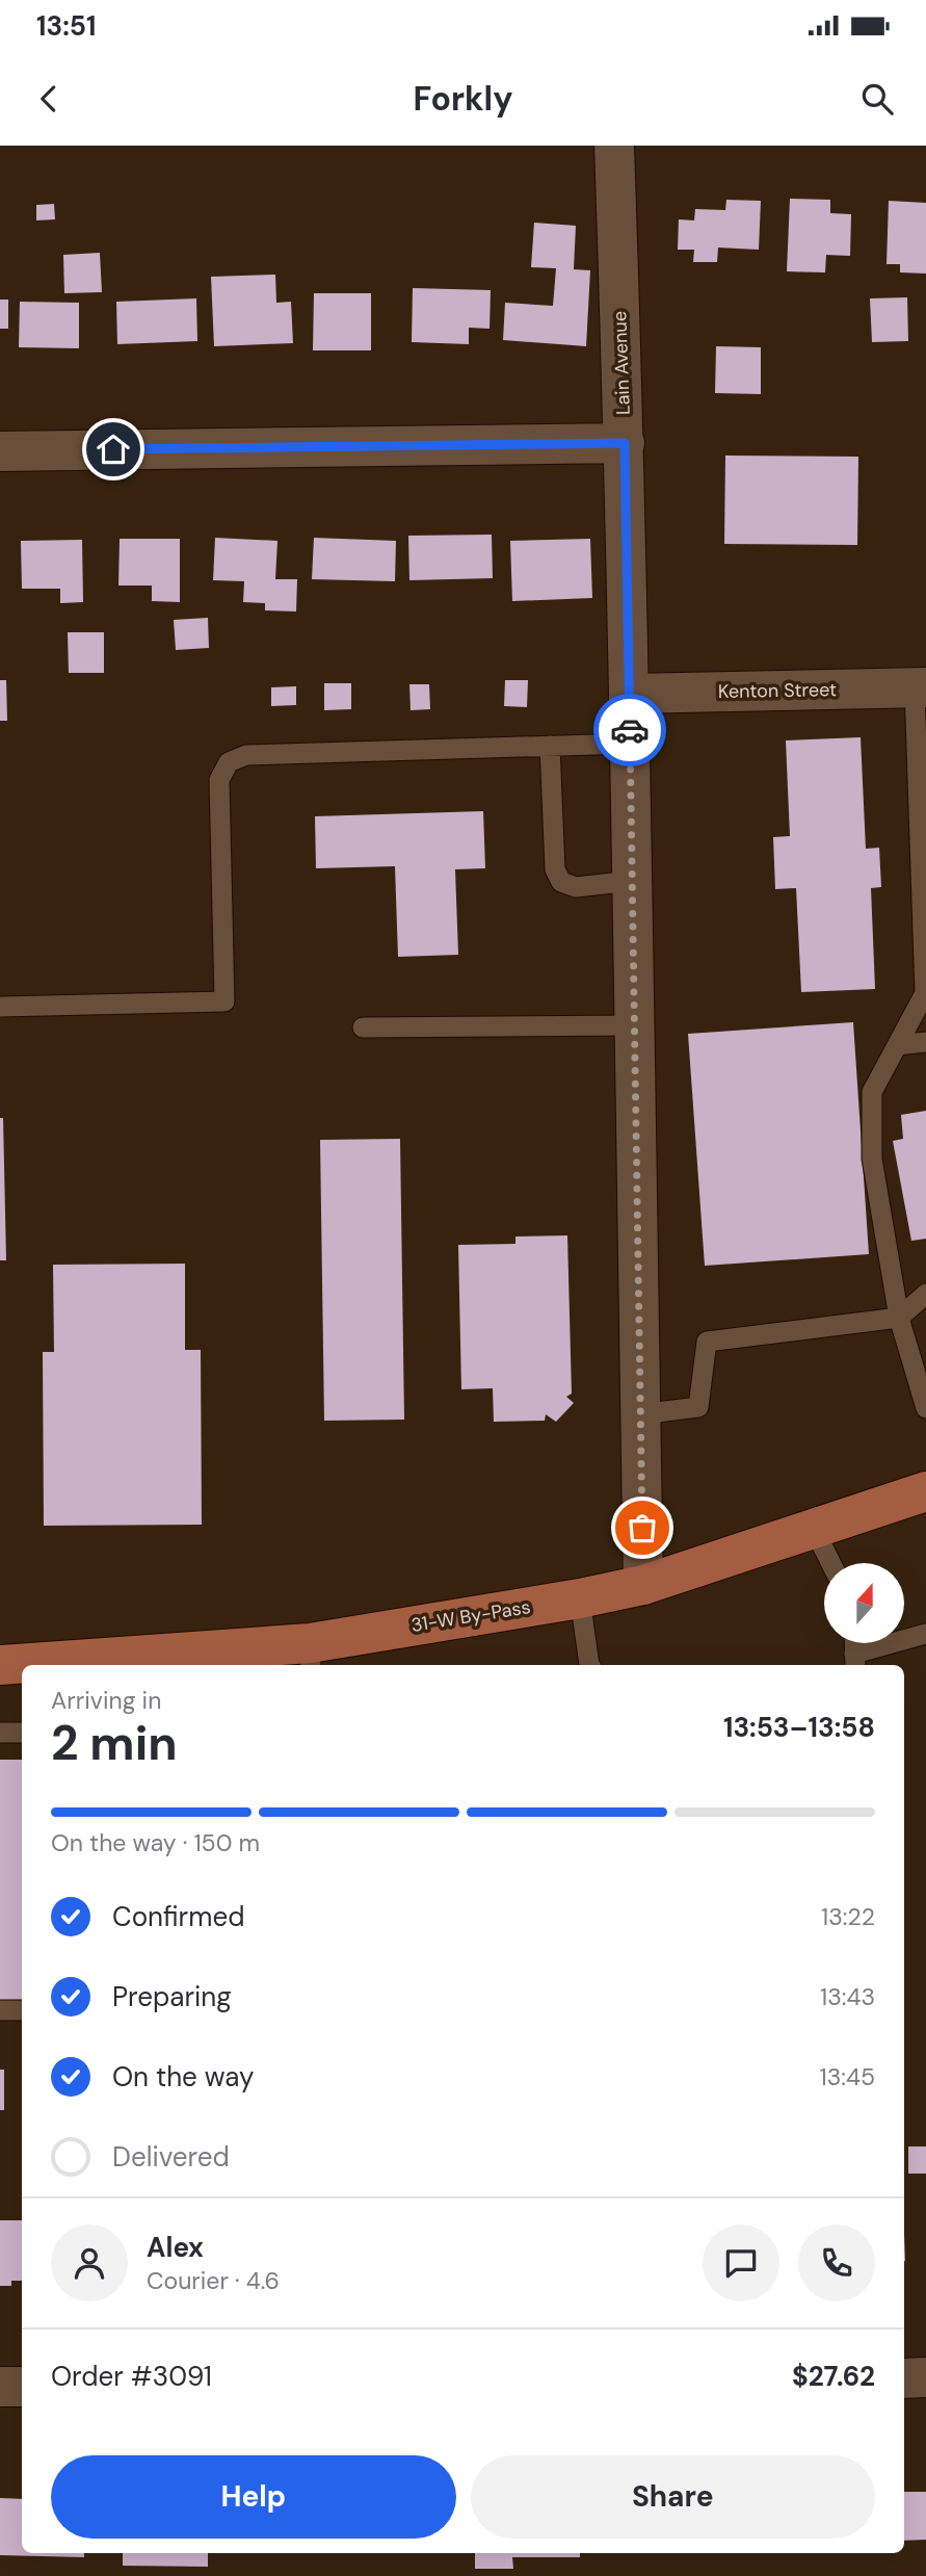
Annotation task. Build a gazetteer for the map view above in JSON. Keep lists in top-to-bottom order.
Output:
{
  "streets": {
    "main road": ["31-W By-Pass"],
    "street": ["Lain Avenue", "Kenton Street"]
  },
  "crossings": [
    ["Lain Avenue", "Kenton Street"],
    ["Lain Avenue", "31-W By-Pass"]
  ],
  "north": "top",
  "page": {
    "status": "13:51",
    "header": "Forkly",
    "heading": ["2 min", "Arriving in", "13:53–13:58"],
    "panel": [
      "Alex",
      "Courier · 4.6",
      "Order #3091",
      "$27.62"
    ],
    "bar": "On the way · 150 m",
    "list": [
      ["Confirmed", "13:22"],
      ["Preparing", "13:43"],
      ["On the way", "13:45"],
      "Delivered"
    ],
    "buttons": ["Help", "Share"]
  }
}
